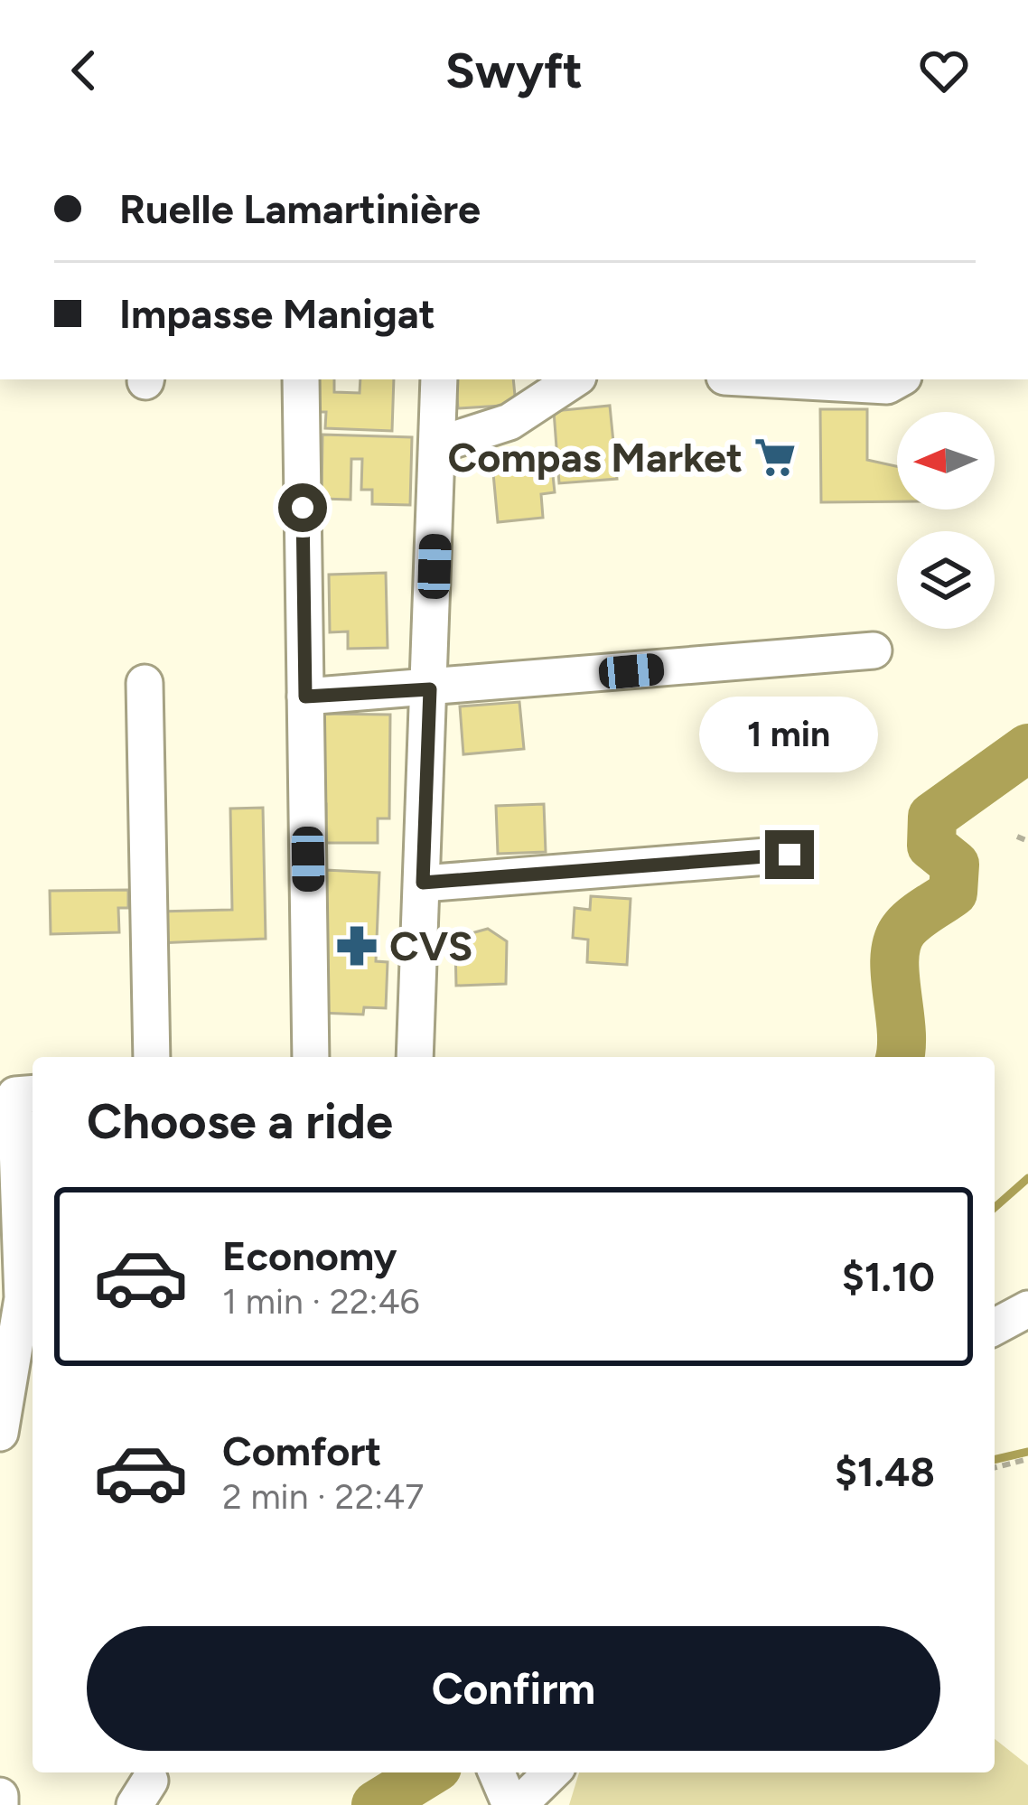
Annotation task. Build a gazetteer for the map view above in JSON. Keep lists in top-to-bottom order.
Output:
{
  "places": {
    "supermarket": ["Compas Market"],
    "pharmacy": ["CVS"]
  },
  "north": "left",
  "page": {
    "header": "Swyft",
    "banner": ["Ruelle Lamartinière", "Impasse Manigat"],
    "bubble": "1 min",
    "heading": "Choose a ride",
    "list": [
      {
        "name": "Economy",
        "note": "1 min · 22:46",
        "value": "$1.10"
      },
      {
        "name": "Comfort",
        "note": "2 min · 22:47",
        "value": "$1.48"
      }
    ],
    "buttons": "Confirm"
  }
}
